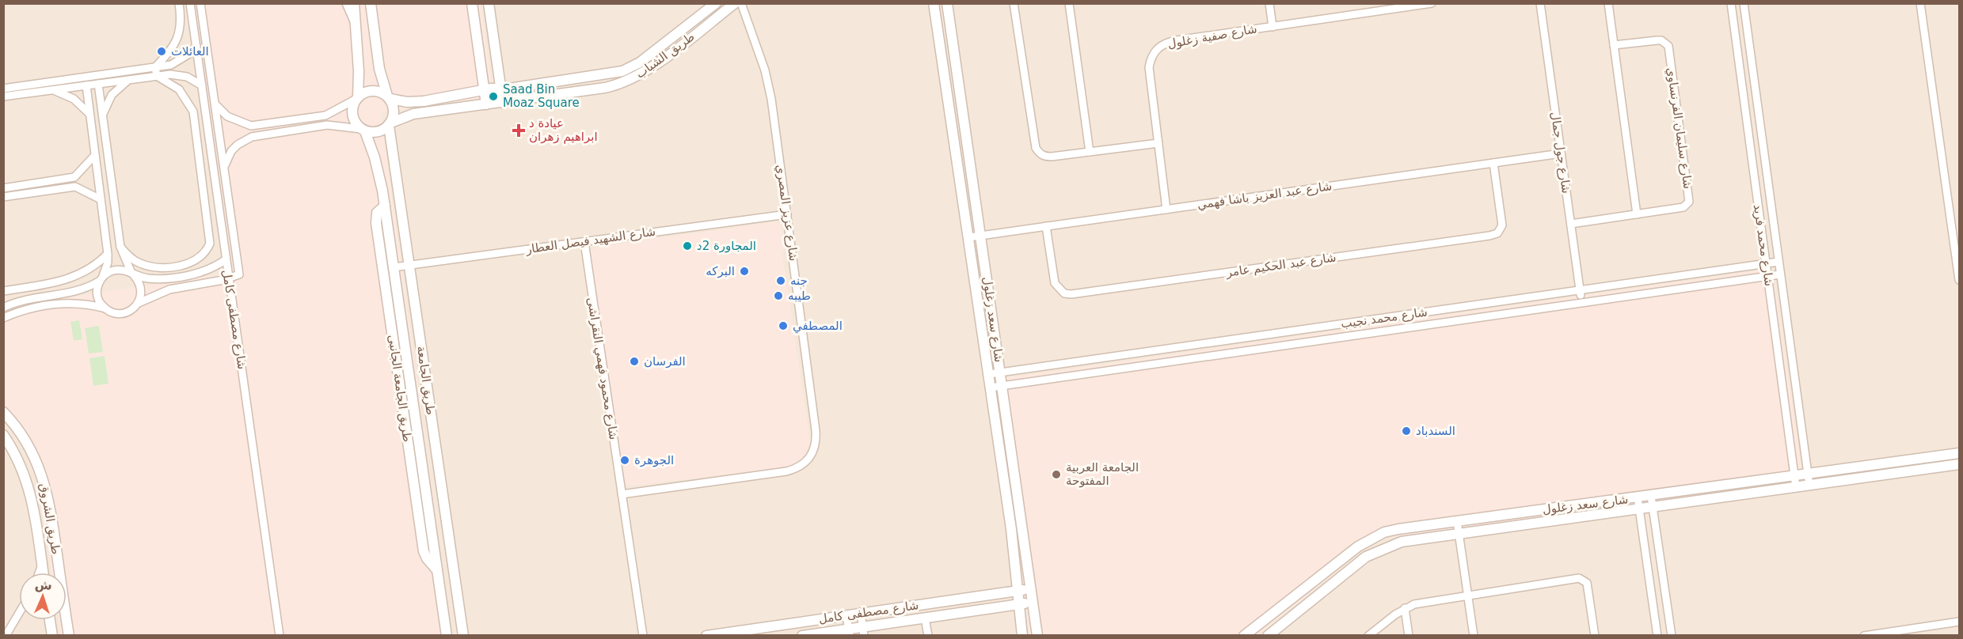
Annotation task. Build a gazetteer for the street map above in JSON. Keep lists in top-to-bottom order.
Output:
{
  "streets": {
    "street": [
      "شارع صفية زغلول",
      "طريق الشباب",
      "شارع سليمان الفرنساوي",
      "شارع جول جمال",
      "شارع عبد العزيز باشا فهمي",
      "شارع عزيز المصري",
      "شارع الشهيد فيصل العطار",
      "شارع محمد فريد",
      "شارع عبد الحكيم عامر",
      "شارع محمد نجيب",
      "شارع مصطفى كامل",
      "شارع سعد زغلول",
      "شارع محمود فهمي النقراشى",
      "طريق الجامعة",
      "طريق الجامعة الجانبى",
      "طريق الشروق"
    ]
  },
  "crossings": [
    ["شارع صفية زغلول", "شارع عبد العزيز باشا فهمي"],
    ["طريق الشباب", "طريق الجامعة"],
    ["شارع سليمان الفرنساوي", "شارع جول جمال"],
    ["شارع جول جمال", "شارع عبد العزيز باشا فهمي"],
    ["شارع جول جمال", "شارع محمد نجيب"],
    ["شارع عبد العزيز باشا فهمي", "شارع عبد الحكيم عامر"],
    ["شارع عبد العزيز باشا فهمي", "شارع سعد زغلول"],
    ["شارع عزيز المصري", "شارع الشهيد فيصل العطار"],
    ["شارع عزيز المصري", "شارع محمود فهمي النقراشى"],
    ["شارع الشهيد فيصل العطار", "شارع محمود فهمي النقراشى"],
    ["شارع الشهيد فيصل العطار", "طريق الجامعة"],
    ["شارع محمد فريد", "شارع محمد نجيب"],
    ["شارع محمد فريد", "شارع سعد زغلول"],
    ["شارع محمد نجيب", "شارع سعد زغلول"],
    ["شارع مصطفى كامل", "شارع سعد زغلول"],
    ["طريق الجامعة", "طريق الجامعة الجانبى"]
  ],
  "places": {
    "other": [
      "العائلات",
      "Saad Bin Moaz Square",
      "المجاورة 2د",
      "البركه",
      "جنه",
      "طيبه",
      "المصطفي",
      "الفرسان",
      "السندباد",
      "الجوهرة",
      "الجامعة العربية المفتوحة"
    ],
    "health": ["عيادة د ابراهيم زهران"]
  },
  "north": "top"
}
